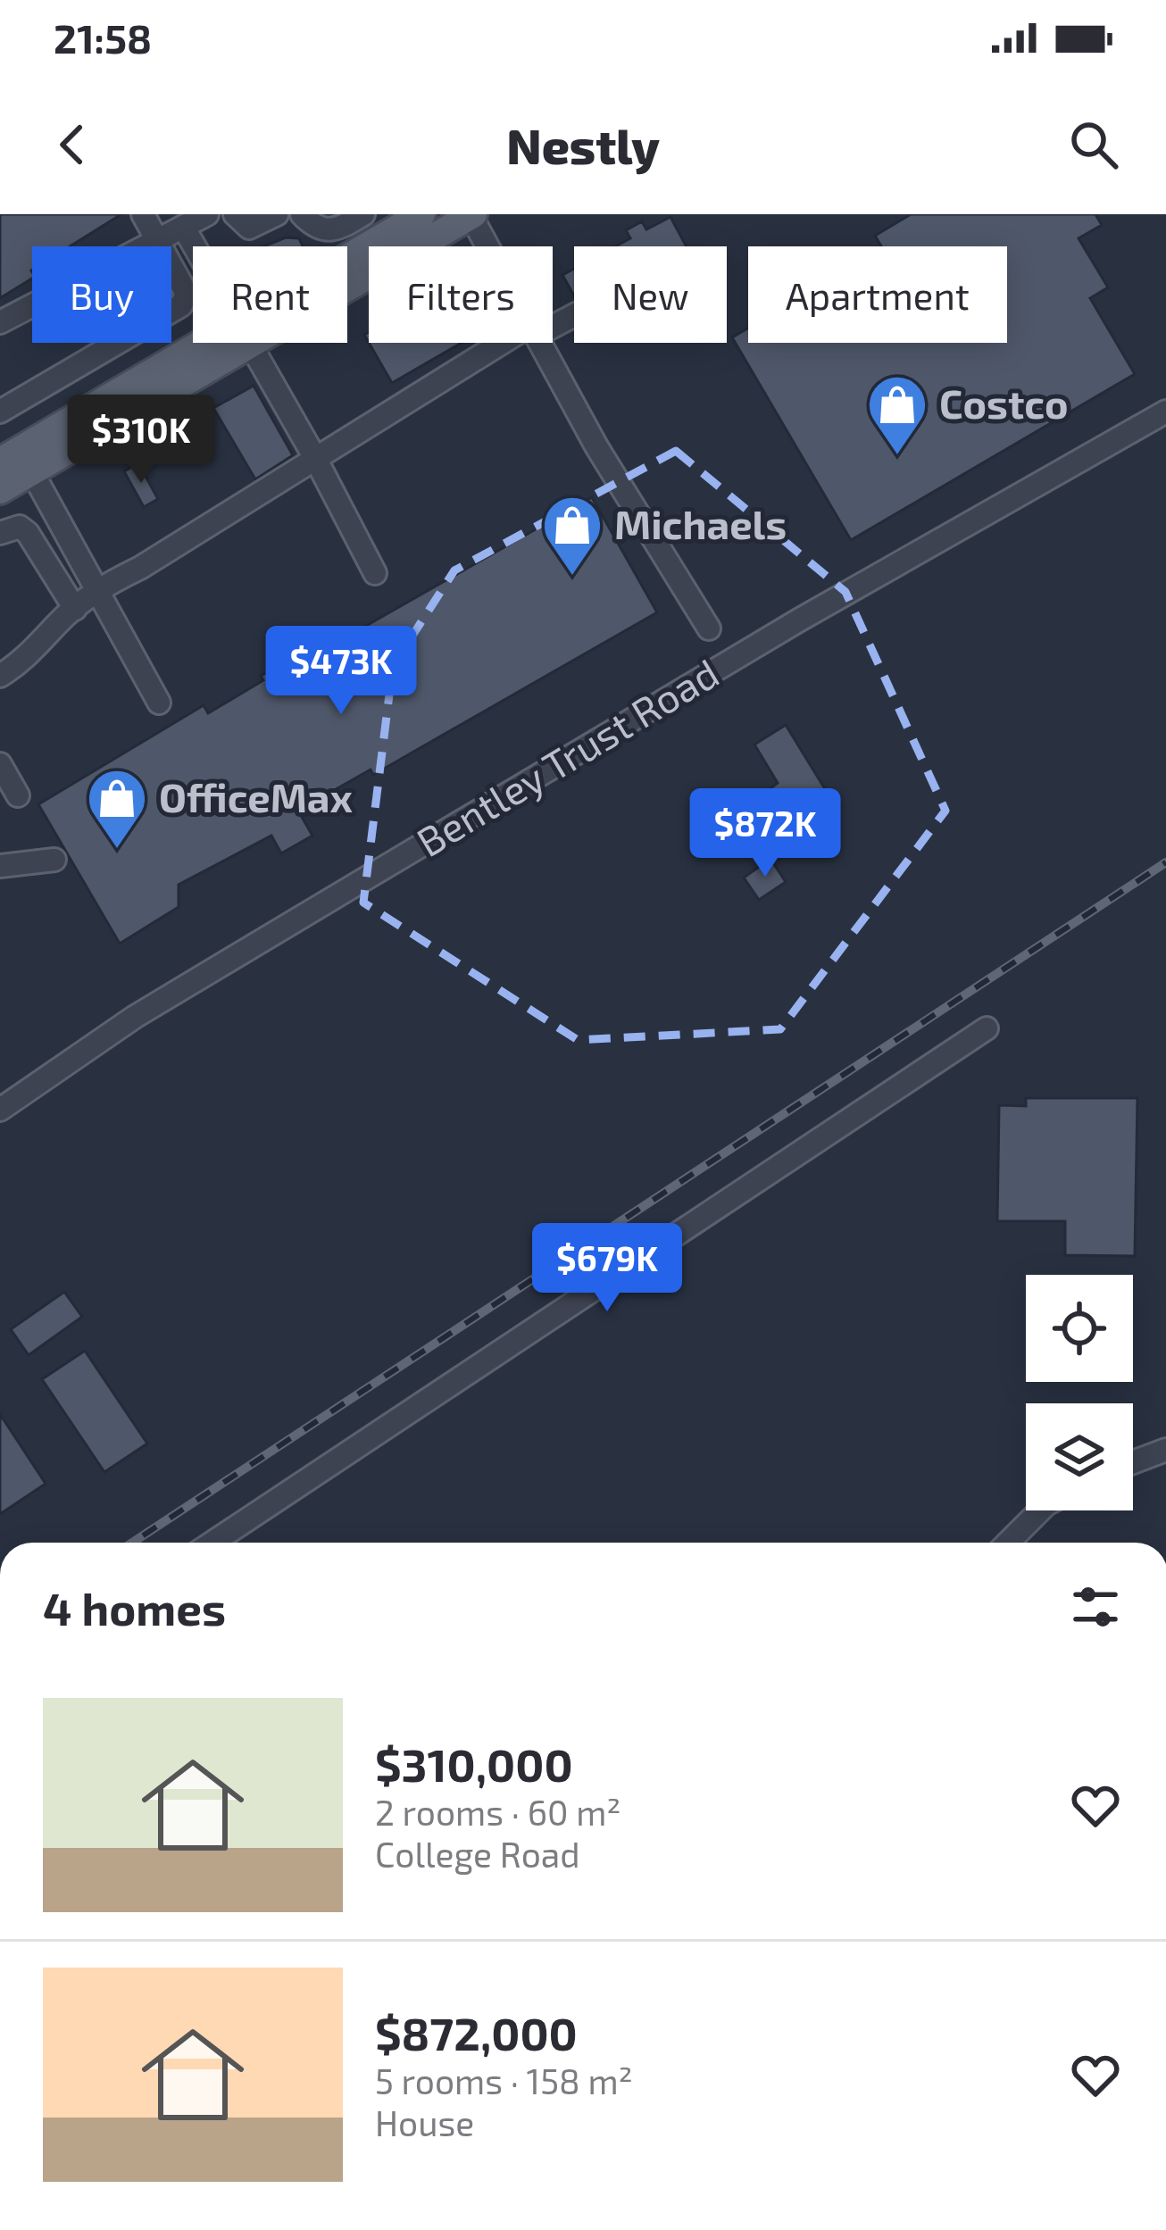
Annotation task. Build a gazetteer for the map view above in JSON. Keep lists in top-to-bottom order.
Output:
{
  "streets": {
    "street": ["Bentley Trust Road"]
  },
  "places": {
    "shop": ["Costco", "Michaels", "OfficeMax"]
  },
  "page": {
    "status": "21:58",
    "header": "Nestly",
    "chip": [
      "Buy",
      "Rent",
      "Filters",
      "New",
      "Apartment"
    ],
    "price": [
      "$310K",
      "$473K",
      "$872K",
      "$679K"
    ],
    "heading": "4 homes",
    "list": [
      {
        "name": "$310,000",
        "note": "2 rooms · 60 m² · College Road"
      },
      {
        "name": "$872,000",
        "note": "5 rooms · 158 m² · House"
      }
    ]
  }
}
